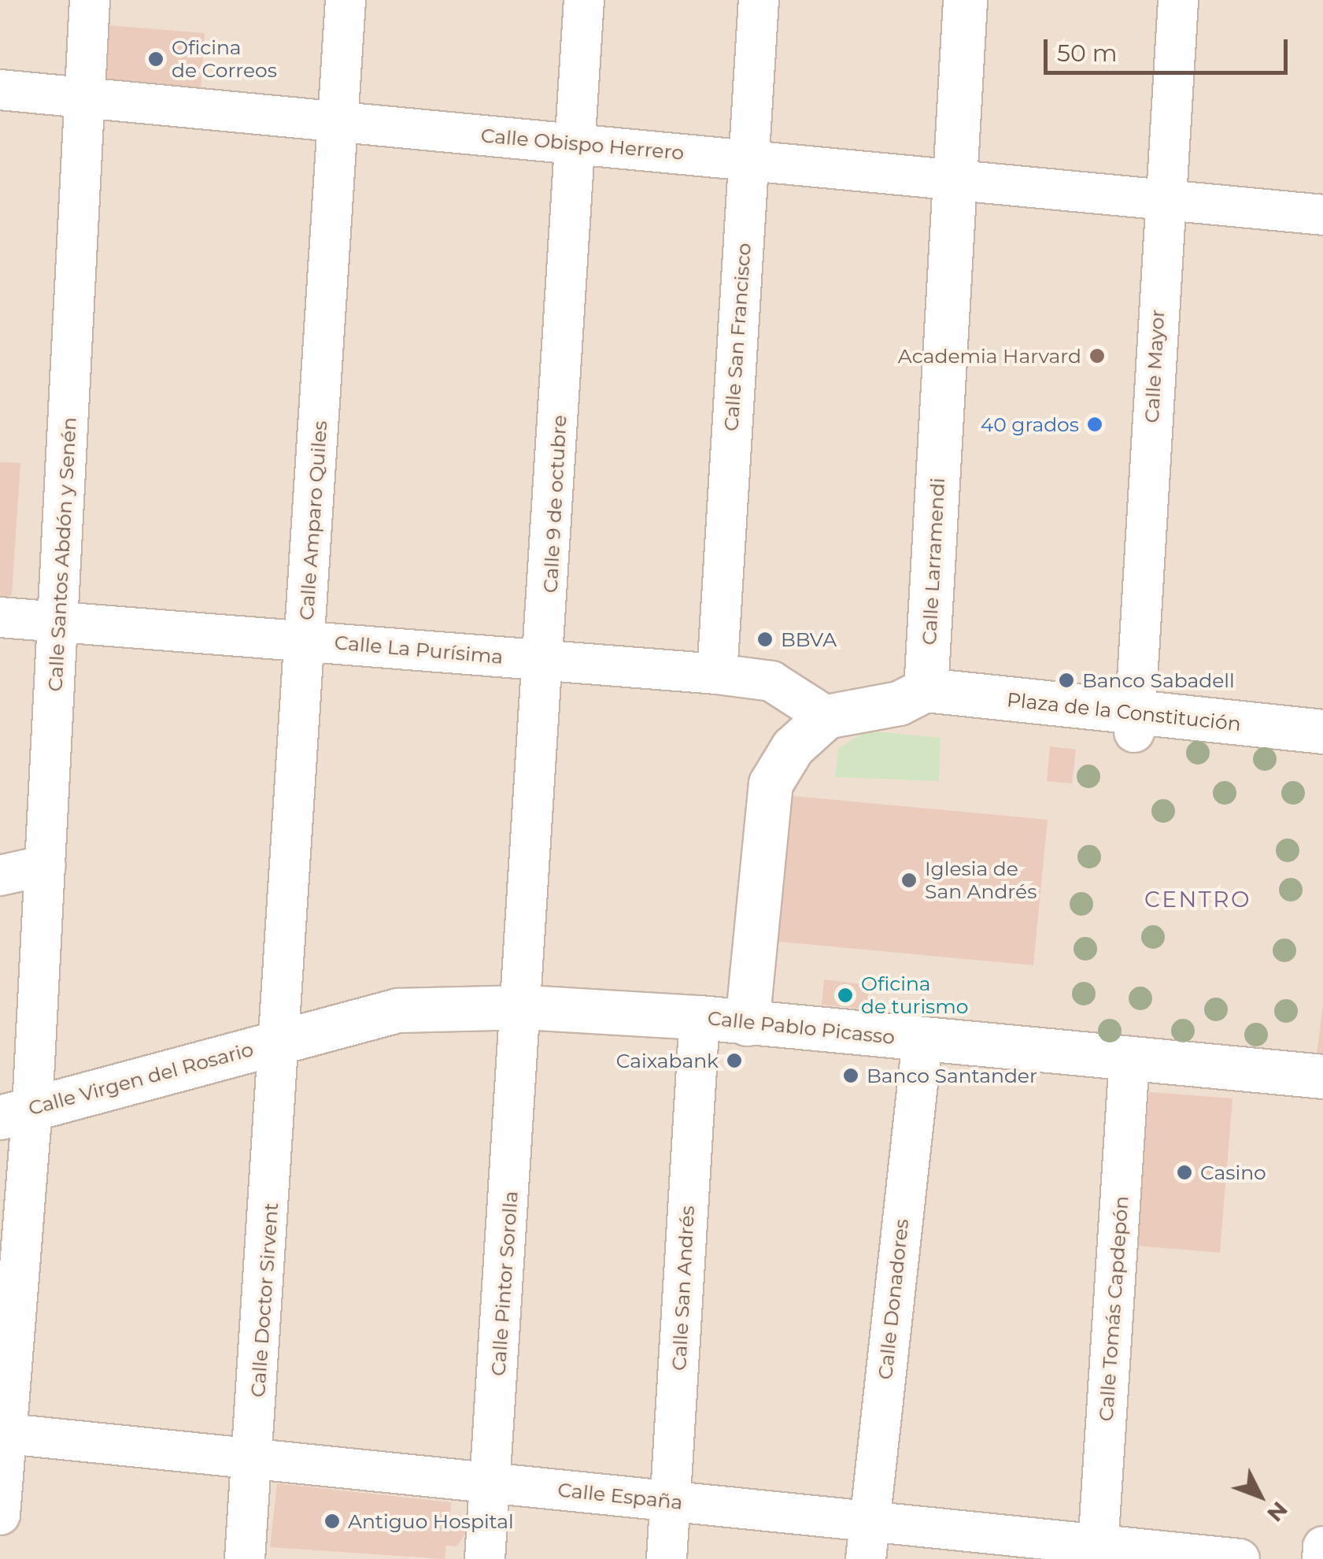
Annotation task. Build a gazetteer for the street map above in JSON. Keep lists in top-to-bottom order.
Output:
{
  "streets": {
    "main road": [
      "Calle Larramendi",
      "Plaza de la Constitución",
      "Calle Pablo Picasso",
      "Calle Virgen del Rosario"
    ],
    "street": [
      "Calle Obispo Herrero",
      "Calle San Francisco",
      "Calle Mayor",
      "Calle 9 de octubre",
      "Calle Amparo Quiles",
      "Calle Santos Abdón y Senén",
      "Calle La Purísima",
      "Calle Pintor Sorolla",
      "Calle San Andrés",
      "Calle Donadores",
      "Calle Doctor Sirvent",
      "Calle Tomás Capdepón",
      "Calle España"
    ]
  },
  "crossings": [
    ["Calle Obispo Herrero", "Calle San Francisco"],
    ["Calle Obispo Herrero", "Calle Mayor"],
    ["Calle Obispo Herrero", "Calle 9 de octubre"],
    ["Calle Obispo Herrero", "Calle Amparo Quiles"],
    ["Calle Obispo Herrero", "Calle Santos Abdón y Senén"],
    ["Calle Obispo Herrero", "Calle Larramendi"],
    ["Calle San Francisco", "Calle La Purísima"],
    ["Calle Mayor", "Plaza de la Constitución"],
    ["Calle 9 de octubre", "Calle La Purísima"],
    ["Calle 9 de octubre", "Calle Pablo Picasso"],
    ["Calle 9 de octubre", "Calle Pintor Sorolla"],
    ["Calle Amparo Quiles", "Calle La Purísima"],
    ["Calle Amparo Quiles", "Calle Pablo Picasso"],
    ["Calle Amparo Quiles", "Calle Virgen del Rosario"],
    ["Calle Amparo Quiles", "Calle Doctor Sirvent"],
    ["Calle Santos Abdón y Senén", "Calle La Purísima"],
    ["Calle Santos Abdón y Senén", "Calle Virgen del Rosario"],
    ["Calle Santos Abdón y Senén", "Calle España"],
    ["Calle Larramendi", "Plaza de la Constitución"],
    ["Calle Pablo Picasso", "Calle Virgen del Rosario"],
    ["Calle Pablo Picasso", "Calle Pintor Sorolla"],
    ["Calle Pablo Picasso", "Calle San Andrés"],
    ["Calle Pablo Picasso", "Calle Donadores"],
    ["Calle Pablo Picasso", "Calle Doctor Sirvent"],
    ["Calle Pablo Picasso", "Calle Tomás Capdepón"],
    ["Calle Virgen del Rosario", "Calle Doctor Sirvent"],
    ["Calle Pintor Sorolla", "Calle España"],
    ["Calle San Andrés", "Calle España"],
    ["Calle Donadores", "Calle España"],
    ["Calle Doctor Sirvent", "Calle España"],
    ["Calle Tomás Capdepón", "Calle España"]
  ],
  "districts": ["CENTRO"],
  "places": [
    "Oficina de Correos",
    "Academia Harvard",
    "40 grados",
    "BBVA",
    "Banco Sabadell",
    "Iglesia de San Andrés",
    "Oficina de turismo",
    "Caixabank",
    "Banco Santander",
    "Casino",
    "Antiguo Hospital"
  ],
  "scale_bar": "50 m",
  "north": "bottom right"
}
